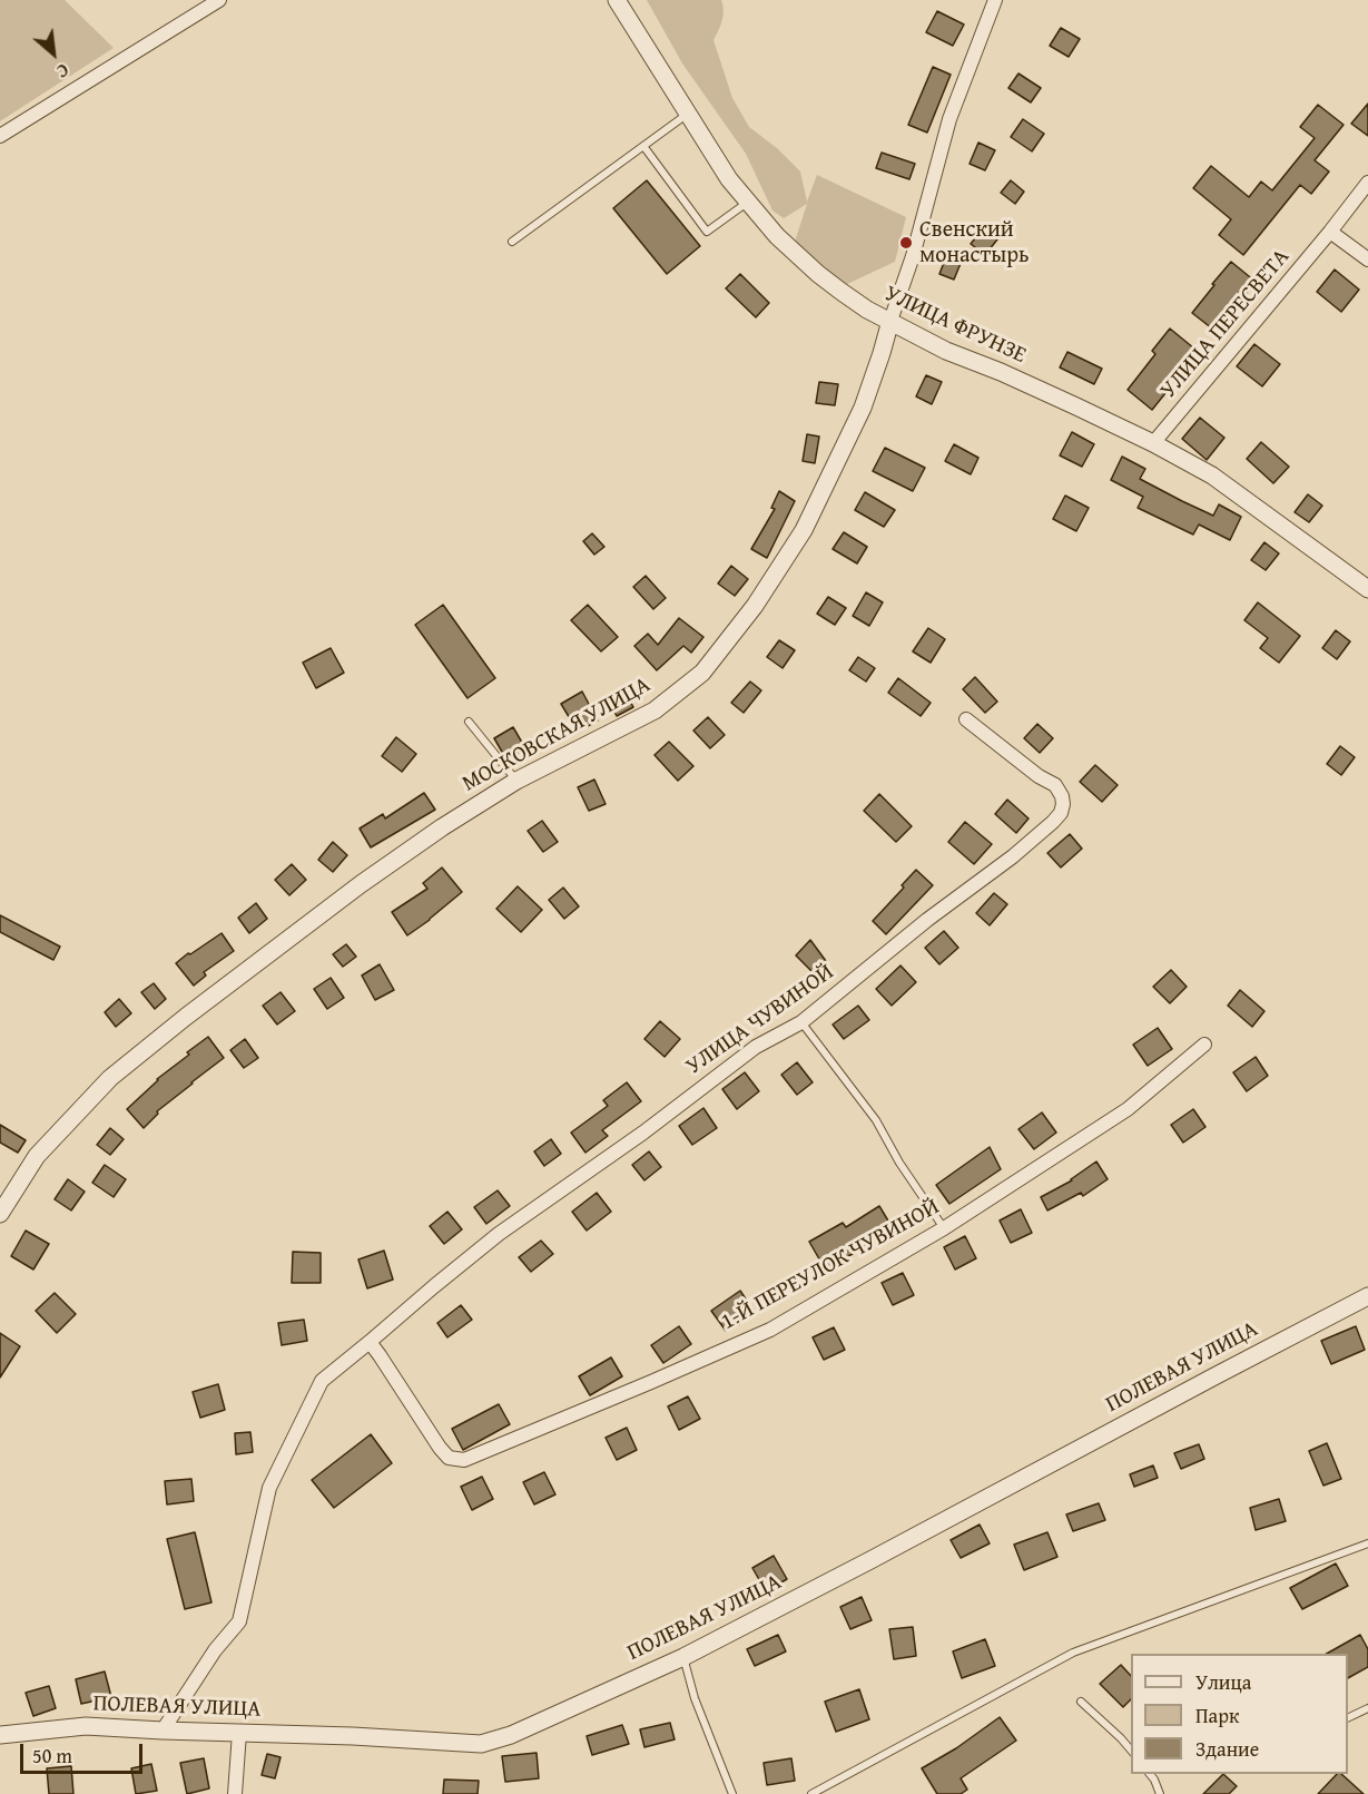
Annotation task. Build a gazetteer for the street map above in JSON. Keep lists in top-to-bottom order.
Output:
{
  "streets": {
    "street": [
      "УЛИЦА ПЕРЕСВЕТА",
      "УЛИЦА ФРУНЗЕ",
      "МОСКОВСКАЯ УЛИЦА",
      "УЛИЦА ЧУВИНОЙ",
      "1-Й ПЕРЕУЛОК ЧУВИНОЙ",
      "ПОЛЕВАЯ УЛИЦА"
    ]
  },
  "crossings": [
    ["УЛИЦА ПЕРЕСВЕТА", "УЛИЦА ФРУНЗЕ"],
    ["УЛИЦА ФРУНЗЕ", "МОСКОВСКАЯ УЛИЦА"],
    ["УЛИЦА ЧУВИНОЙ", "1-Й ПЕРЕУЛОК ЧУВИНОЙ"],
    ["УЛИЦА ЧУВИНОЙ", "ПОЛЕВАЯ УЛИЦА"]
  ],
  "places": ["Свенский монастырь"],
  "legend": ["Улица", "Парк", "Здание"],
  "scale_bar": "50 m",
  "north": "bottom right"
}
